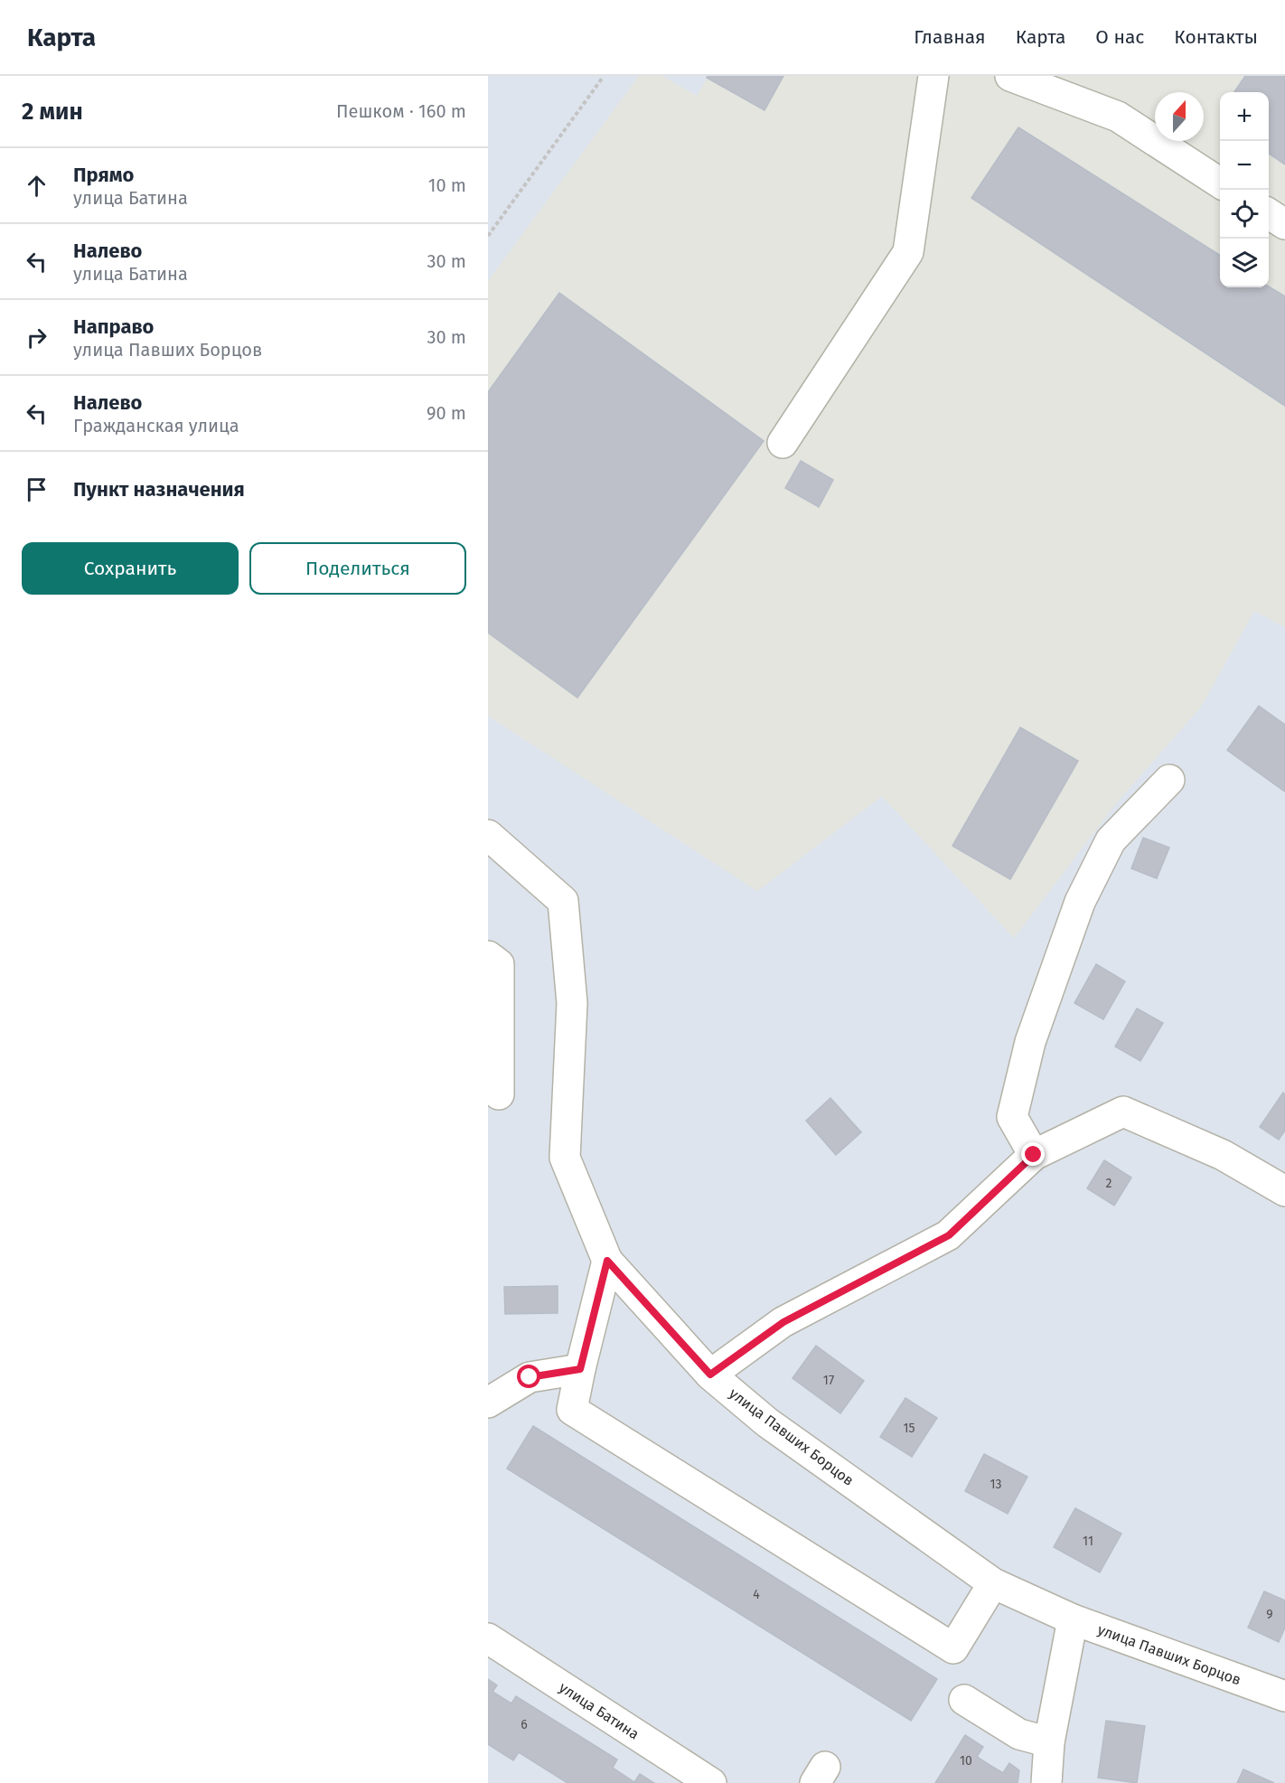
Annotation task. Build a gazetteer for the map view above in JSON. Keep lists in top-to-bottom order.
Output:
{
  "streets": {
    "street": ["улица Павших Борцов", "улица Батина"]
  },
  "house_numbers": [
    "2",
    "17",
    "15",
    "13",
    "11",
    "4",
    "9",
    "6",
    "10"
  ],
  "north": "top",
  "page": {
    "header": "Карта",
    "nav": [
      "Главная",
      "Карта",
      "О нас",
      "Контакты"
    ],
    "heading": ["2 мин", "Пешком · 160 m"],
    "map_buttons": ["+", "−"],
    "list": [
      ["Прямо", "улица Батина", "10 m"],
      ["Налево", "улица Батина", "30 m"],
      ["Направо", "улица Павших Борцов", "30 m"],
      ["Налево", "Гражданская улица", "90 m"],
      "Пункт назначения"
    ],
    "buttons": ["Сохранить", "Поделиться"]
  }
}
